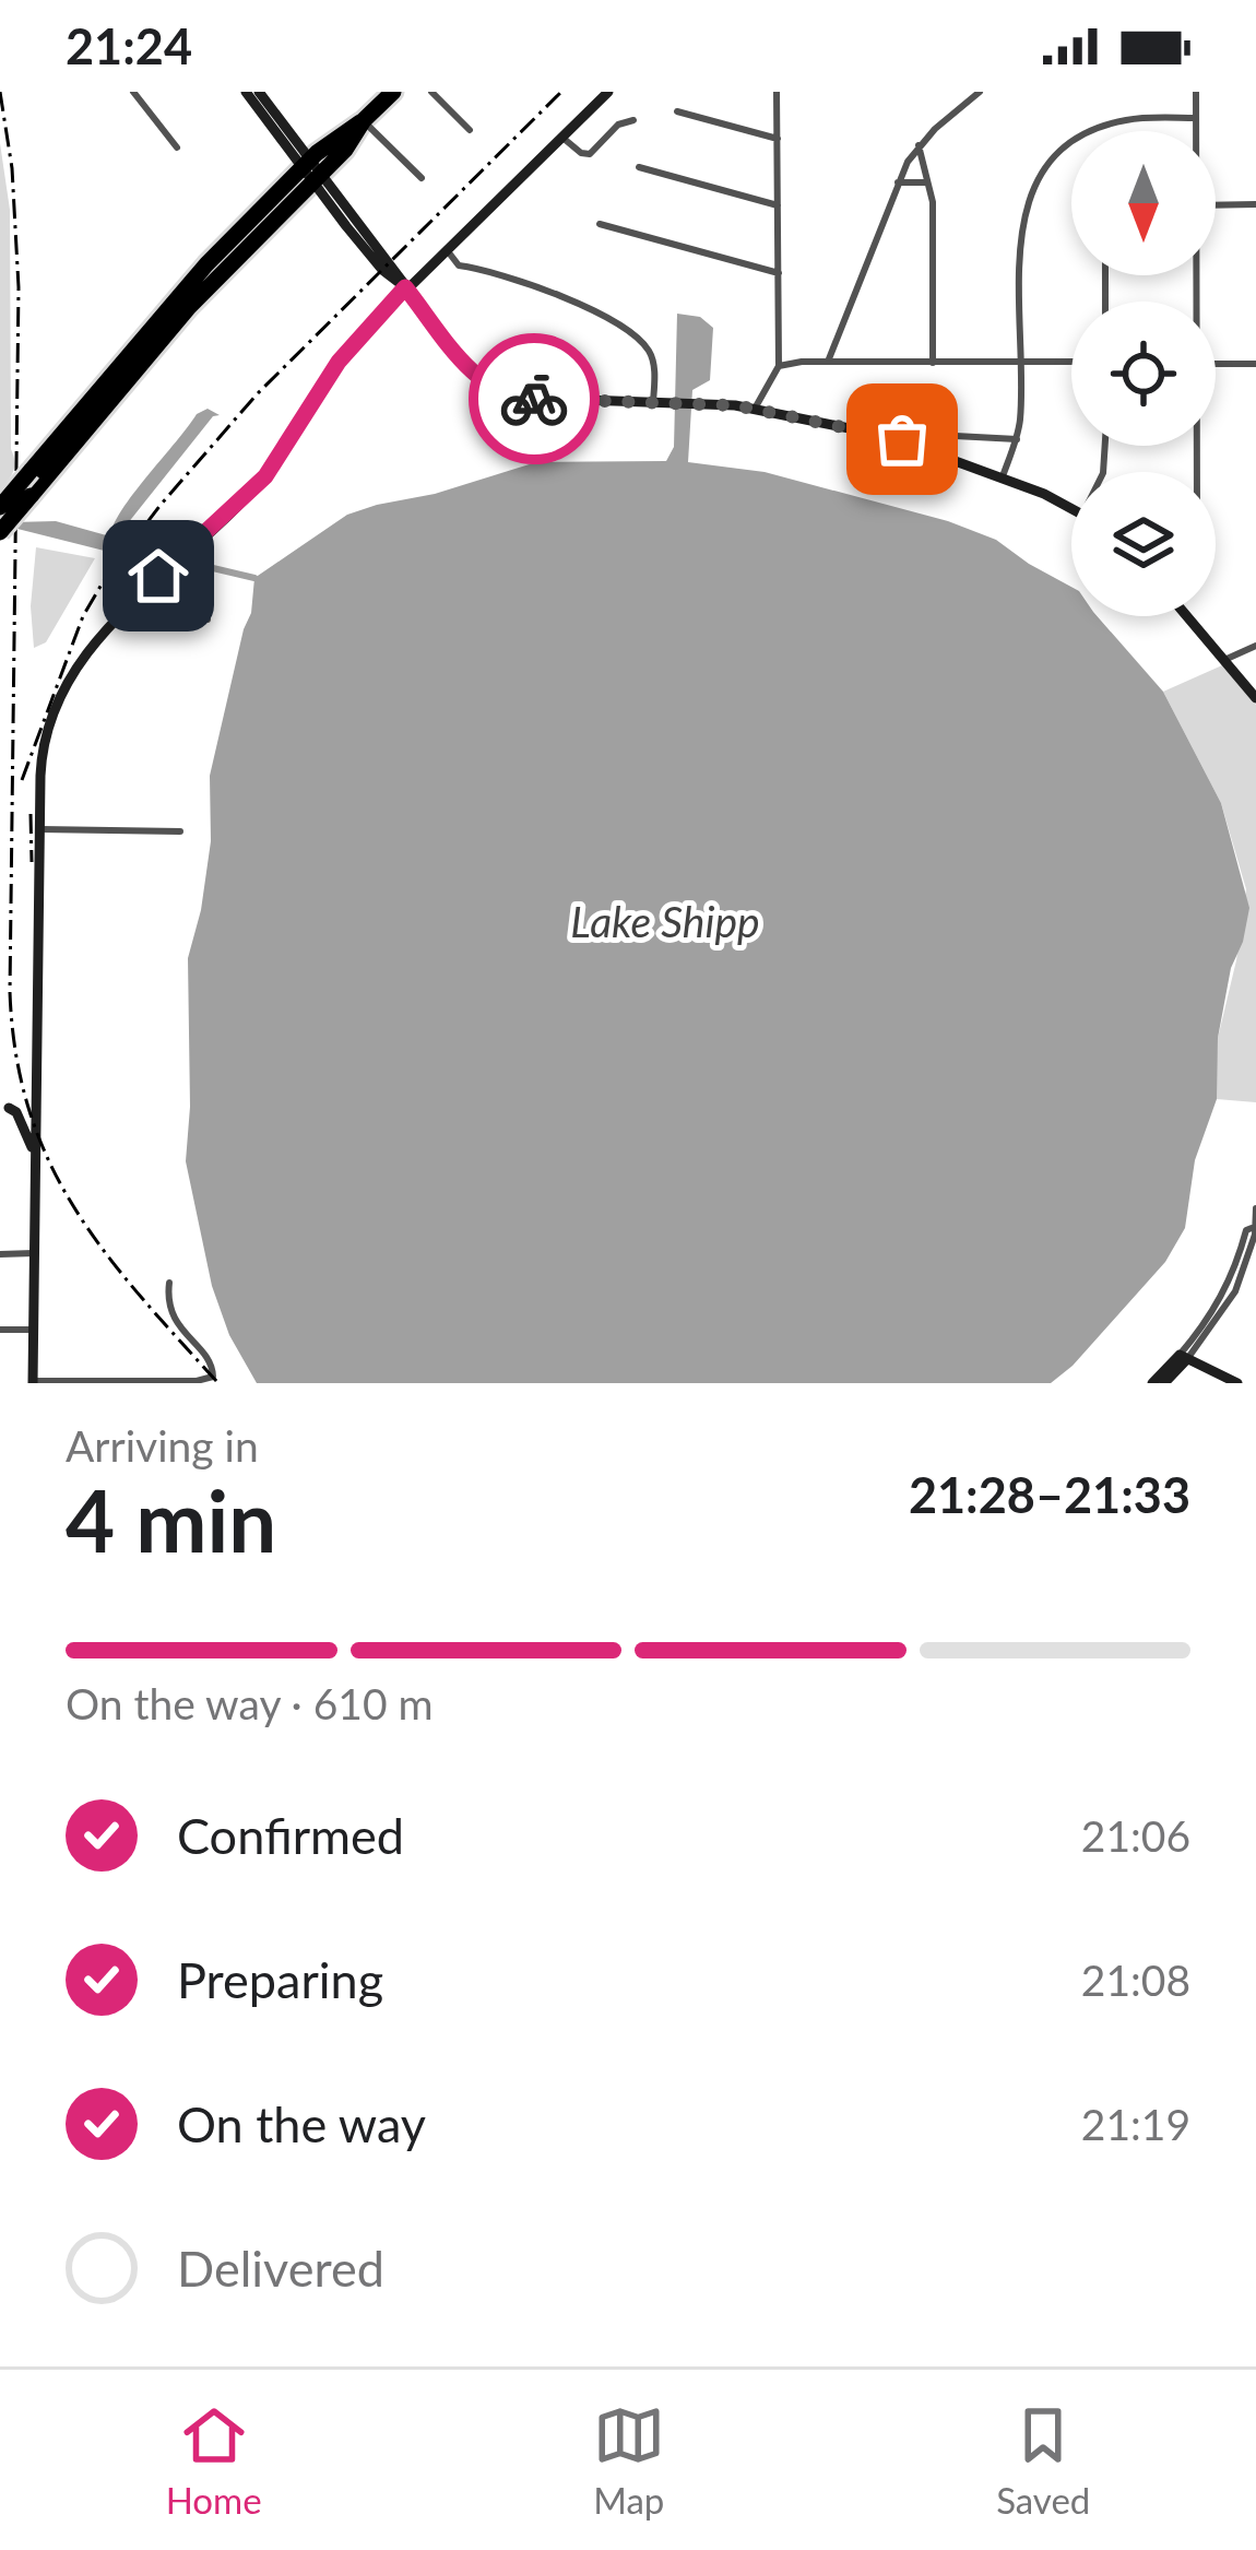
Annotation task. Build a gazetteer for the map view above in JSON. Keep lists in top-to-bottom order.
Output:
{
  "water": ["Lake Shipp"],
  "north": "bottom",
  "page": {
    "status": "21:24",
    "heading": ["4 min", "Arriving in", "21:28–21:33"],
    "bar": "On the way · 610 m",
    "list": [
      ["Confirmed", "21:06"],
      ["Preparing", "21:08"],
      ["On the way", "21:19"],
      "Delivered"
    ],
    "tabs": ["Home", "Map", "Saved"]
  }
}
